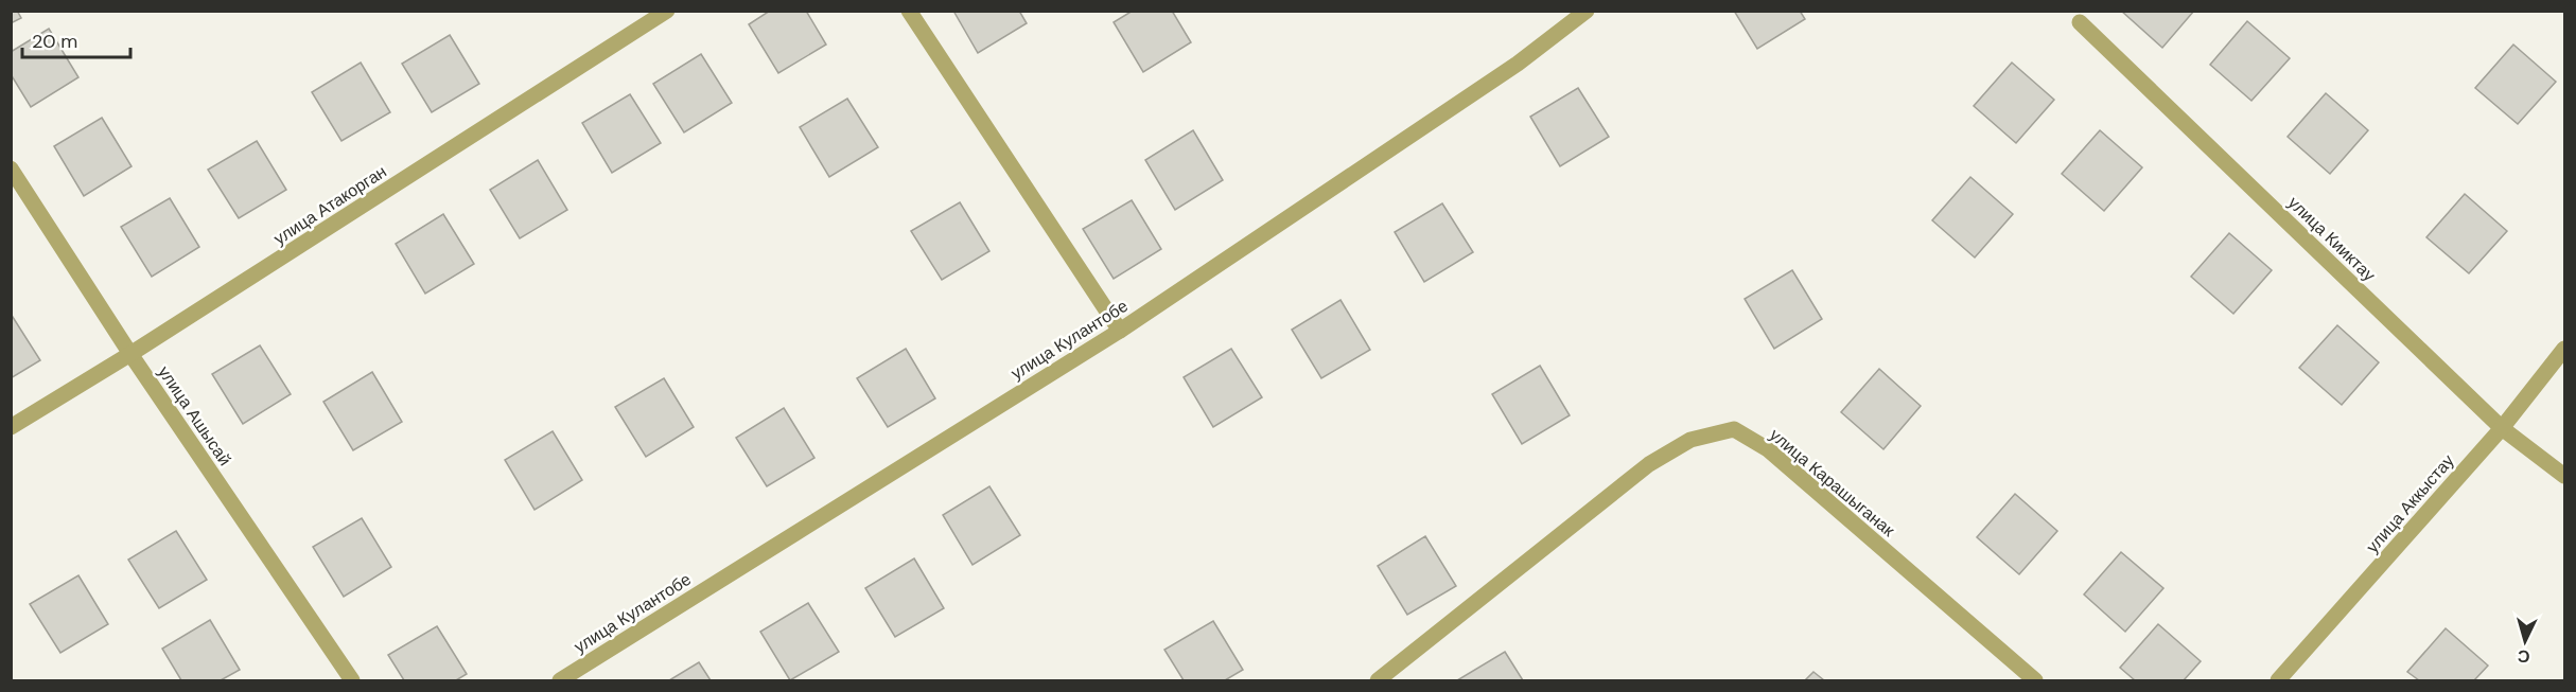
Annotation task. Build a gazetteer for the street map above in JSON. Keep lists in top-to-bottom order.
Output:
{
  "streets": {
    "street": [
      "улица Атакорган",
      "улица Кииктау",
      "улица Кулантобе",
      "улица Ашысай",
      "улица Карашыганак",
      "улица Аккыстау"
    ]
  },
  "crossings": [
    ["улица Атакорган", "улица Ашысай"],
    ["улица Кииктау", "улица Аккыстау"]
  ],
  "scale_bar": "20 m",
  "north": "bottom"
}
